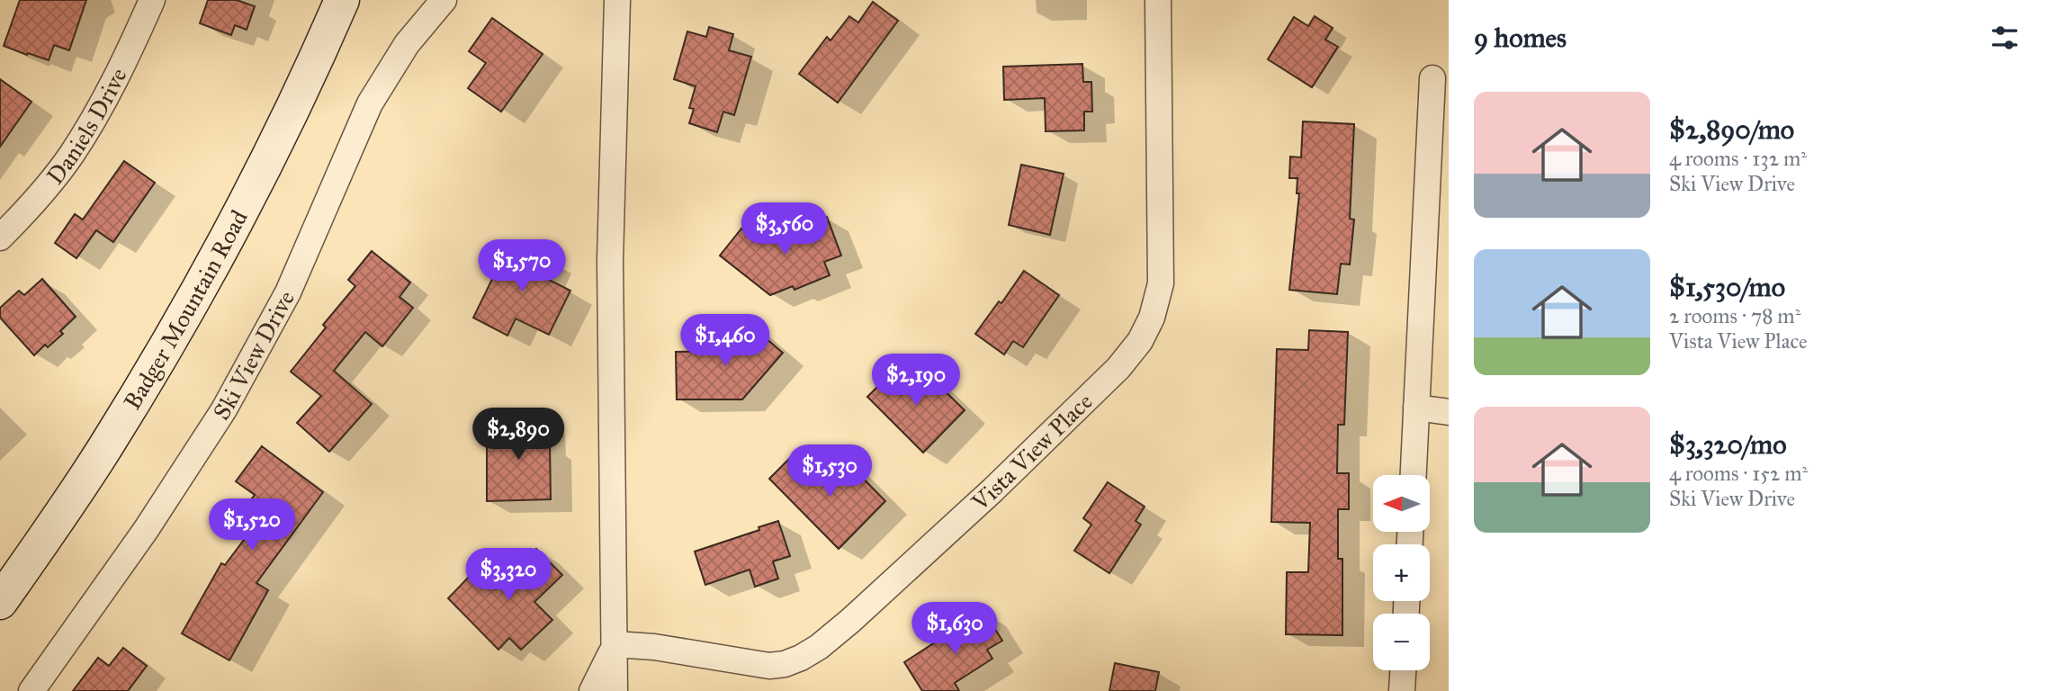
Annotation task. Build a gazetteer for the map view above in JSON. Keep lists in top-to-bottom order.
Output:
{
  "streets": {
    "main road": ["Badger Mountain Road"],
    "street": ["Daniels Drive", "Ski View Drive", "Vista View Place"]
  },
  "north": "left",
  "page": {
    "heading": "9 homes",
    "list": [
      {
        "name": "$2,890/mo",
        "note": "4 rooms · 132 m² · Ski View Drive"
      },
      {
        "name": "$1,530/mo",
        "note": "2 rooms · 78 m² · Vista View Place"
      },
      {
        "name": "$3,320/mo",
        "note": "4 rooms · 152 m² · Ski View Drive"
      }
    ],
    "price": [
      "$3,560",
      "$1,570",
      "$1,460",
      "$2,190",
      "$2,890",
      "$1,530",
      "$1,520",
      "$3,320",
      "$1,630"
    ],
    "map_buttons": ["+", "−"]
  }
}
